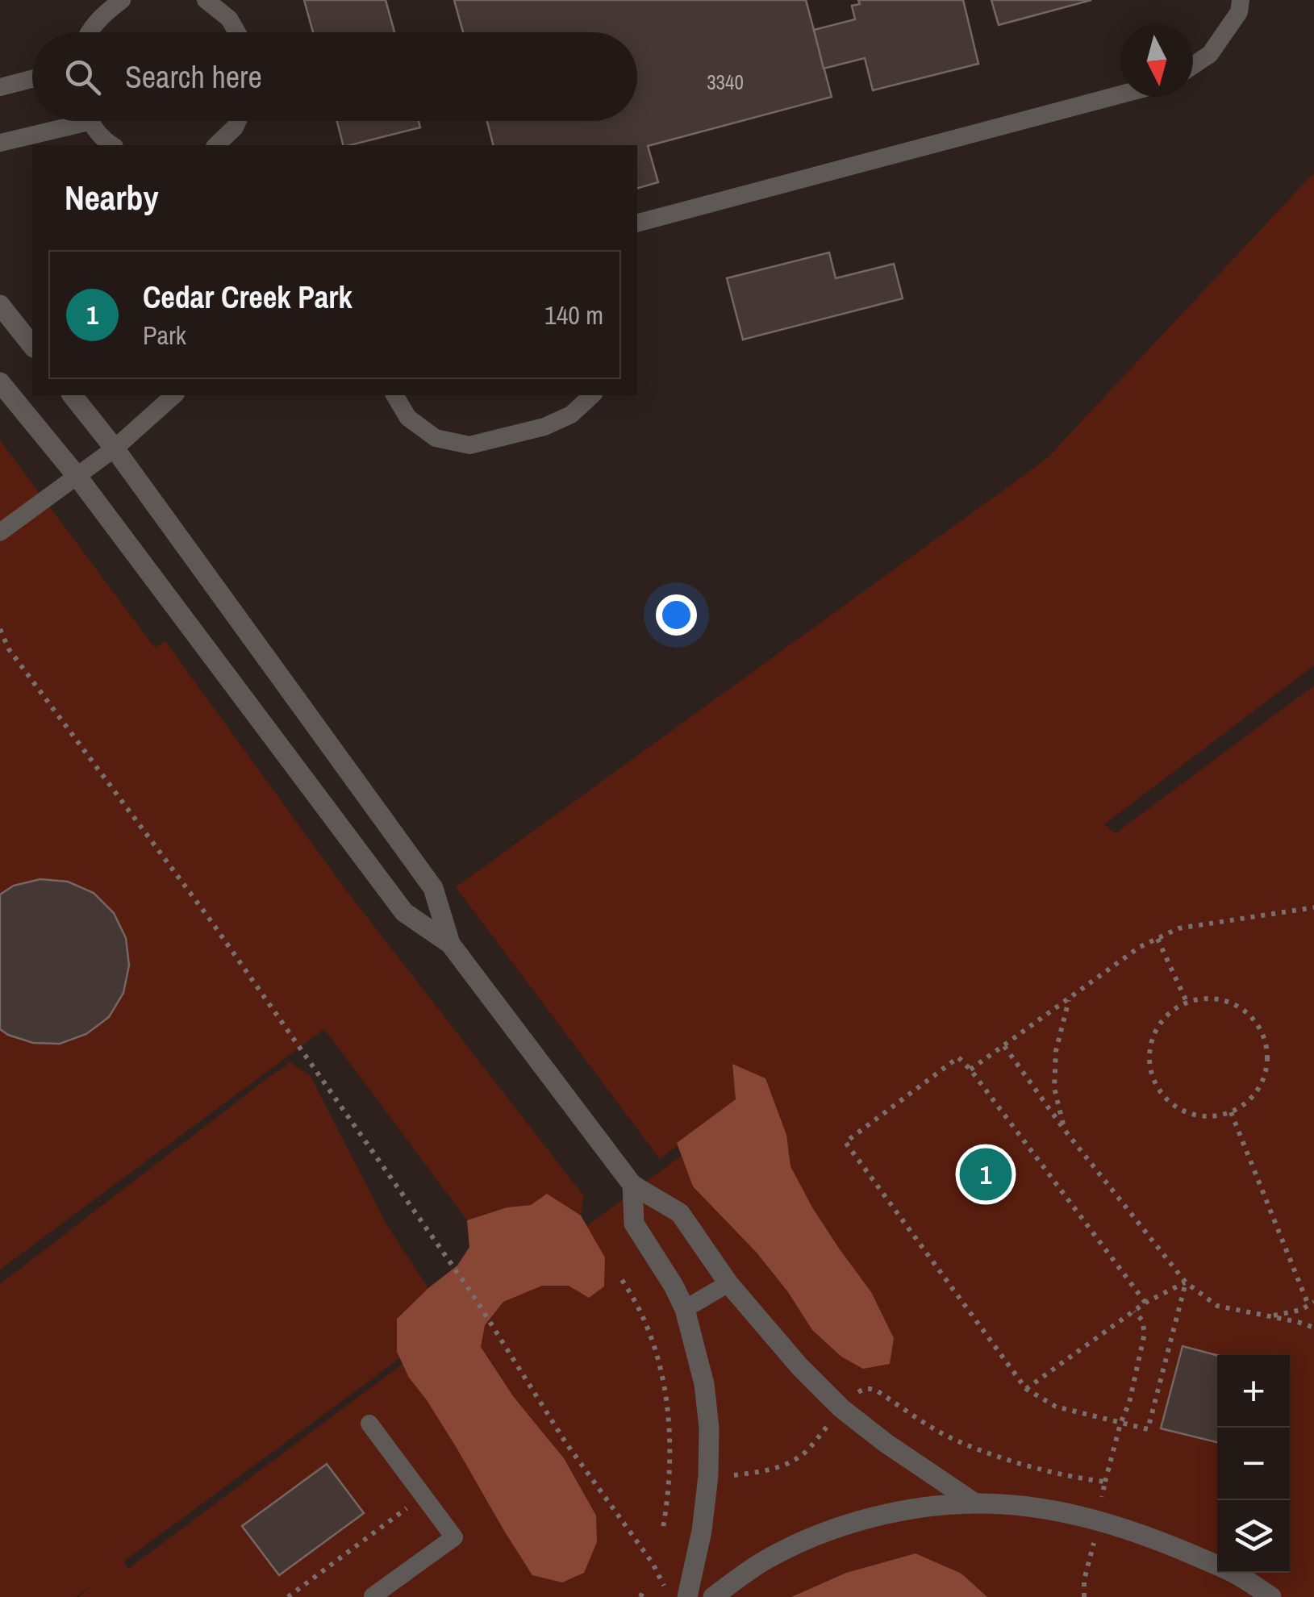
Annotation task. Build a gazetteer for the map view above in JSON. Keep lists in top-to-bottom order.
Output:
{
  "house_numbers": ["3340"],
  "north": "bottom",
  "page": {
    "search": "Search here",
    "heading": "Nearby",
    "list": [
      {
        "mark": "1",
        "name": "Cedar Creek Park",
        "note": "Park",
        "value": "140 m"
      }
    ],
    "pins": "1",
    "map_buttons": ["+", "−"]
  }
}
